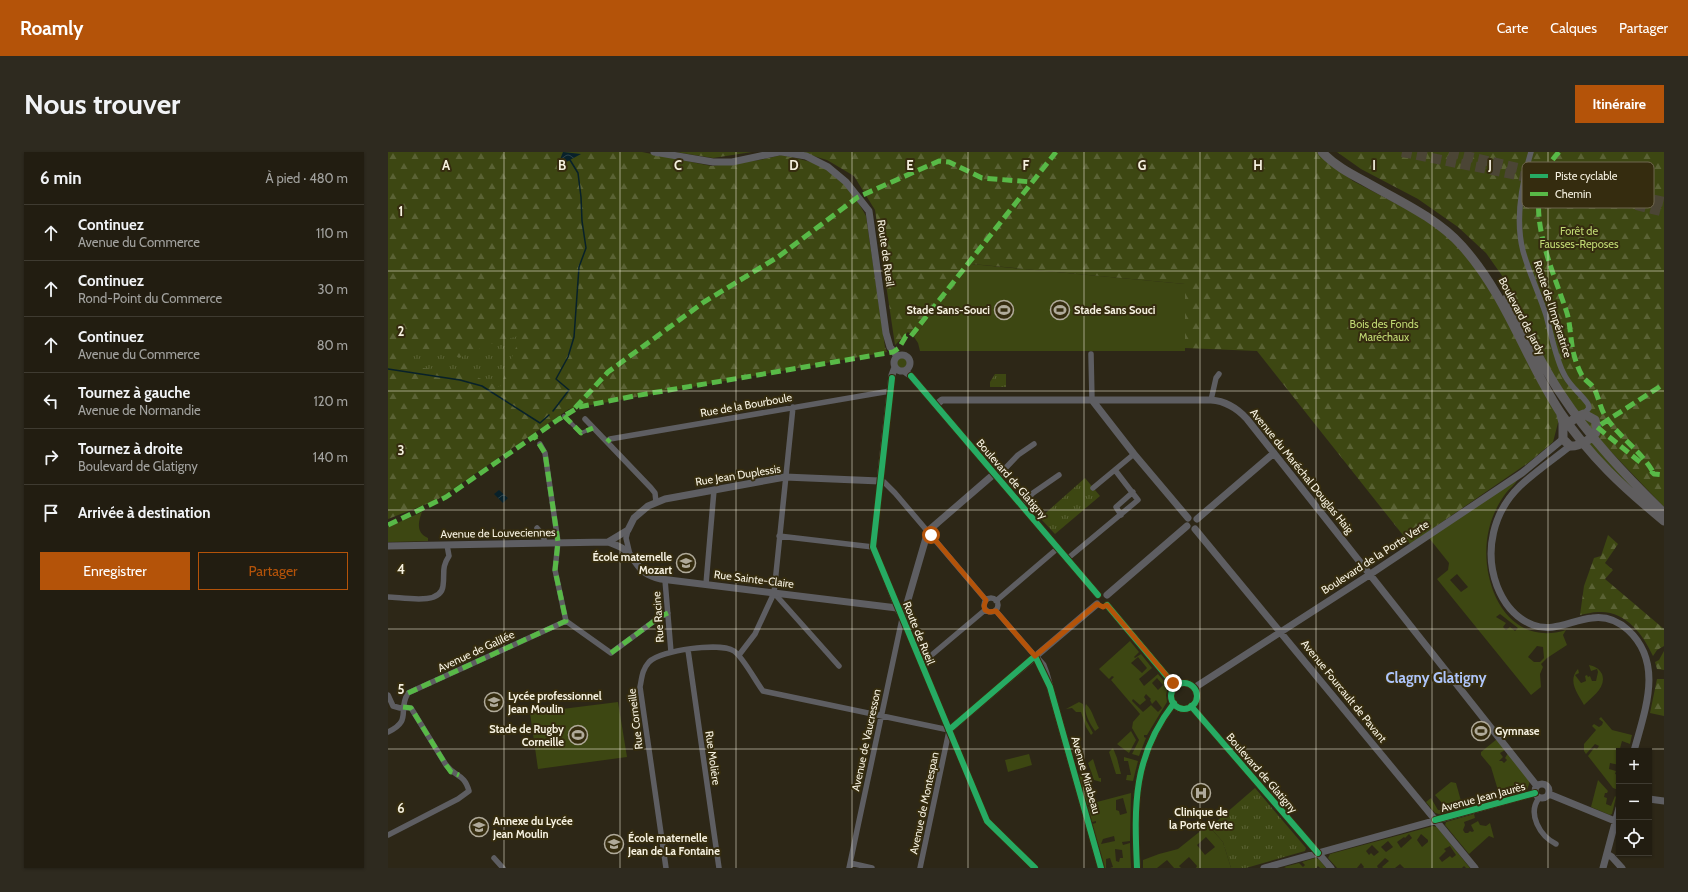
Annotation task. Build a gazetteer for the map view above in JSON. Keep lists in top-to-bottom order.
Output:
{
  "streets": {
    "main road": ["Boulevard de Jardy"],
    "street": [
      "Route de Rueil",
      "Route de l'Impératrice",
      "Rue de la Bourboule",
      "Avenue du Maréchal Douglas Haig",
      "Rue Jean Duplessis",
      "Boulevard de Glatigny",
      "Avenue de Louveciennes",
      "Boulevard de la Porte Verte",
      "Rue Sainte-Claire",
      "Rue Racine",
      "Avenue de Galilée",
      "Avenue Fourcault de Pavant",
      "Rue Corneille",
      "Avenue de Vaucresson",
      "Rue Molière",
      "Avenue Mirabeau",
      "Avenue Jean Jaurès",
      "Avenue de Montespan"
    ]
  },
  "crossings": [
    ["Route de Rueil", "Rue de la Bourboule"],
    ["Route de Rueil", "Rue Jean Duplessis"],
    ["Route de Rueil", "Boulevard de Glatigny"],
    ["Route de Rueil", "Rue Sainte-Claire"],
    ["Route de Rueil", "Avenue de Vaucresson"],
    ["Route de Rueil", "Avenue de Montespan"],
    ["Route de l'Impératrice", "Boulevard de Jardy"],
    ["Avenue du Maréchal Douglas Haig", "Boulevard de Glatigny"],
    ["Avenue du Maréchal Douglas Haig", "Boulevard de la Porte Verte"],
    ["Avenue du Maréchal Douglas Haig", "Avenue Jean Jaurès"],
    ["Rue Jean Duplessis", "Rue Sainte-Claire"],
    ["Boulevard de Glatigny", "Boulevard de la Porte Verte"],
    ["Boulevard de Glatigny", "Avenue Jean Jaurès"],
    ["Avenue de Louveciennes", "Rue Sainte-Claire"],
    ["Boulevard de la Porte Verte", "Avenue Fourcault de Pavant"],
    ["Rue Sainte-Claire", "Rue Racine"],
    ["Rue Sainte-Claire", "Avenue de Vaucresson"],
    ["Rue Racine", "Rue Corneille"],
    ["Avenue Fourcault de Pavant", "Avenue Jean Jaurès"],
    ["Rue Corneille", "Rue Molière"]
  ],
  "districts": ["Clagny Glatigny"],
  "parks": ["Forêt de Fausses-Reposes", "Bois des Fonds Maréchaux"],
  "places": {
    "sports": [
      "Stade Sans-Souci",
      "Stade Sans Souci",
      "Gymnase",
      "Stade de Rugby Corneille"
    ],
    "school or university": [
      "École maternelle Mozart",
      "Lycée professionnel Jean Moulin",
      "Annexe du Lycée Jean Moulin",
      "École maternelle Jean de La Fontaine"
    ],
    "hospital": ["Clinique de la Porte Verte"]
  },
  "legend": ["Piste cyclable", "Chemin"],
  "page": {
    "header": "Roamly",
    "nav": ["Carte", "Calques", "Partager"],
    "buttons": [
      "Itinéraire",
      ["Enregistrer", "Partager"]
    ],
    "title": "Nous trouver",
    "heading": ["6 min", "À pied · 480 m"],
    "list": [
      ["Continuez", "Avenue du Commerce", "110 m"],
      ["Continuez", "Rond-Point du Commerce", "30 m"],
      ["Continuez", "Avenue du Commerce", "80 m"],
      ["Tournez à gauche", "Avenue de Normandie", "120 m"],
      ["Tournez à droite", "Boulevard de Glatigny", "140 m"],
      "Arrivée à destination"
    ],
    "map_buttons": ["+", "−"]
  },
  "grid": {
    "columns": [
      "A",
      "B",
      "C",
      "D",
      "E",
      "F",
      "G",
      "H",
      "I",
      "J"
    ],
    "rows": [
      "1",
      "2",
      "3",
      "4",
      "5",
      "6"
    ]
  }
}
